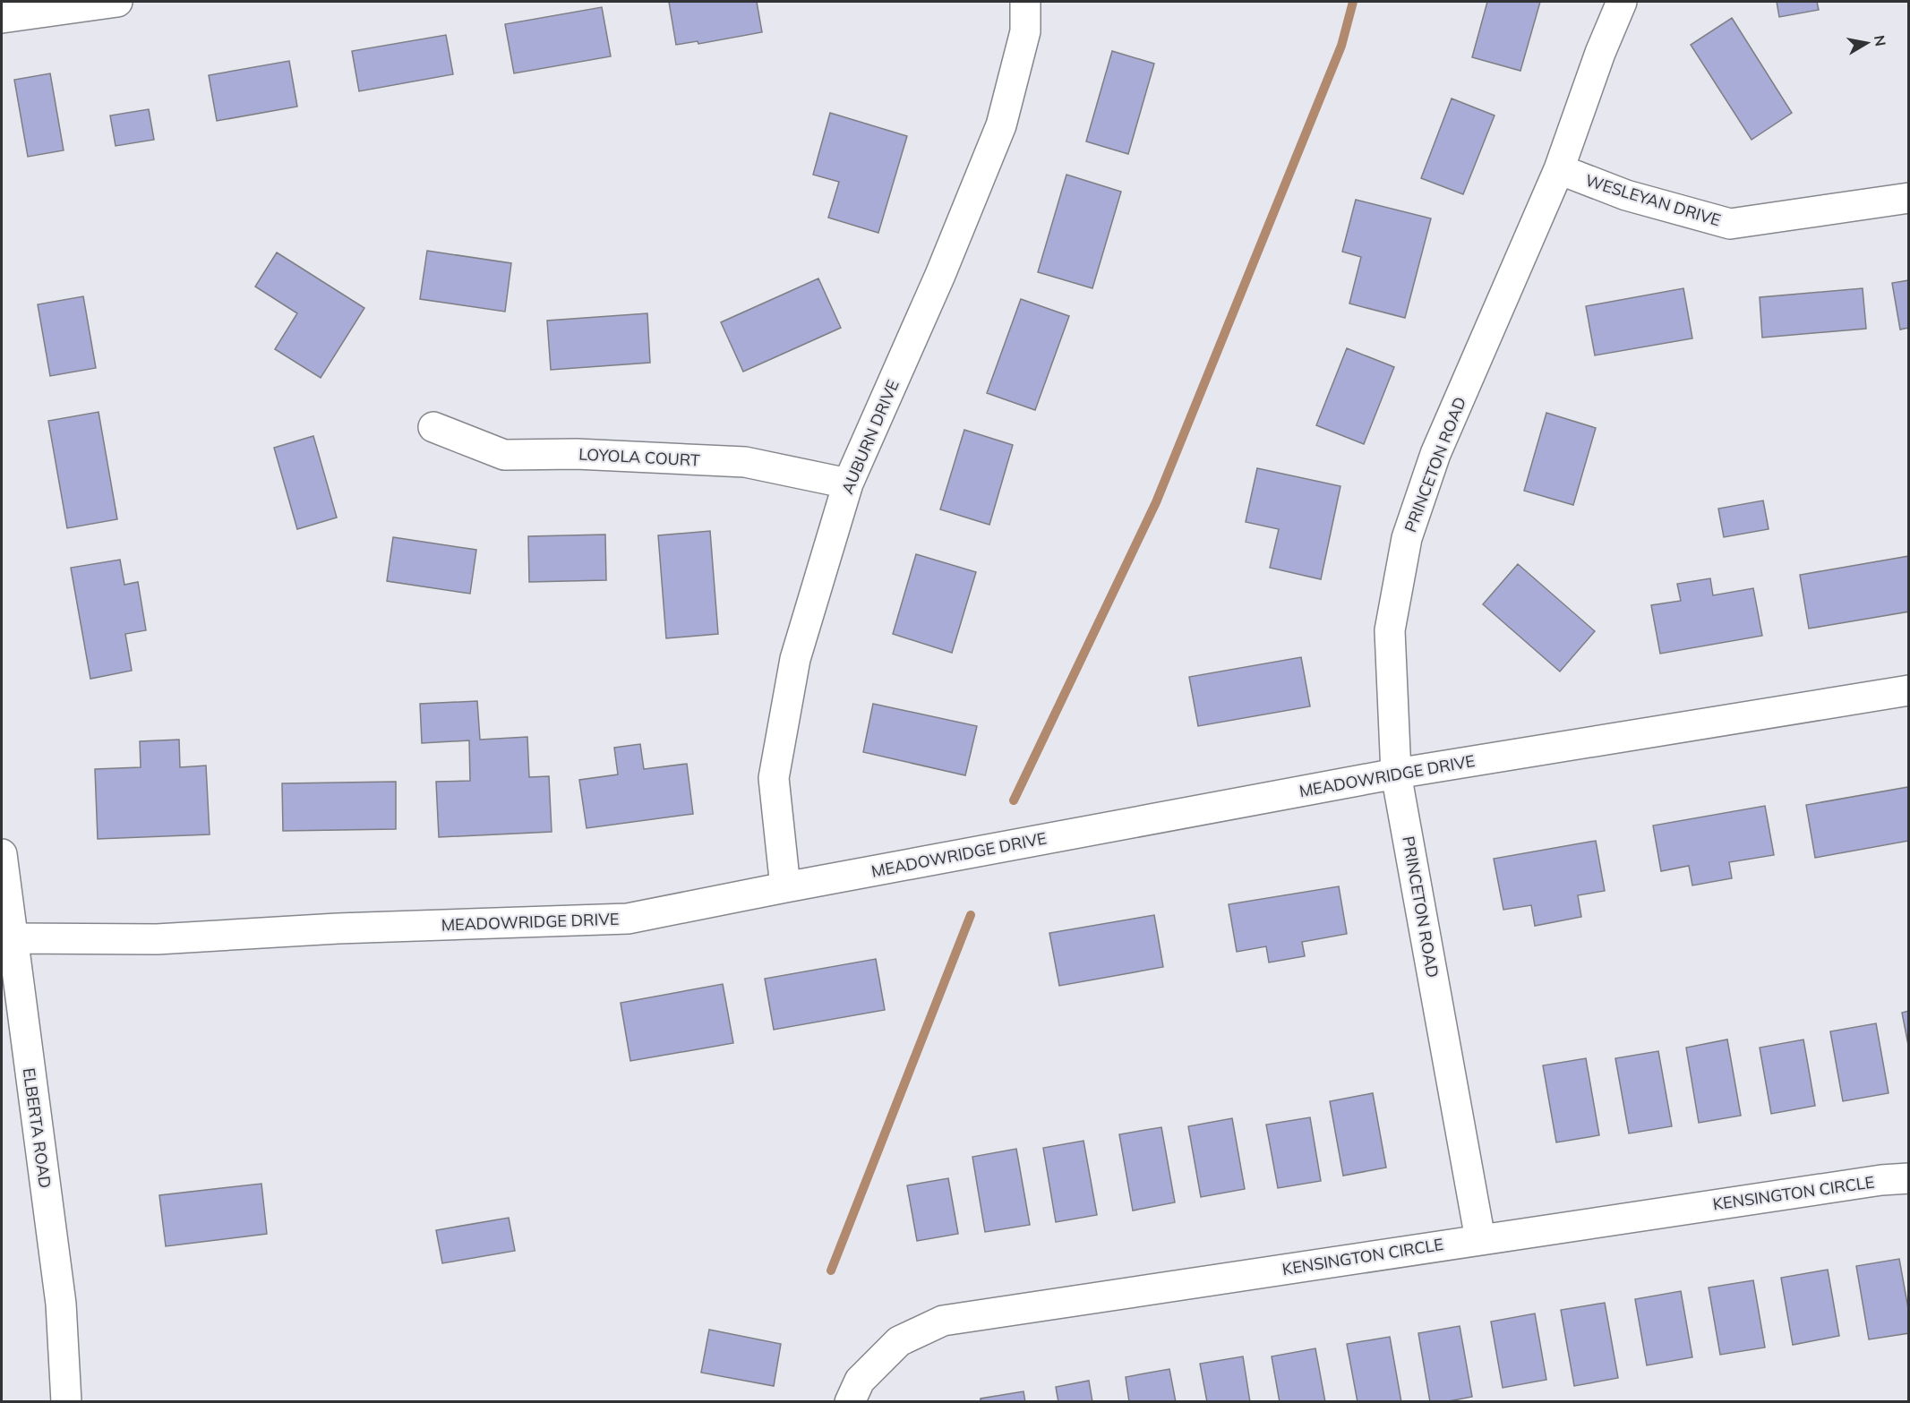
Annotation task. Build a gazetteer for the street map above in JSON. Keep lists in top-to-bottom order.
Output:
{
  "streets": {
    "street": [
      "WESLEYAN DRIVE",
      "AUBURN DRIVE",
      "LOYOLA COURT",
      "PRINCETON ROAD",
      "MEADOWRIDGE DRIVE",
      "ELBERTA ROAD",
      "KENSINGTON CIRCLE"
    ]
  },
  "crossings": [
    ["WESLEYAN DRIVE", "PRINCETON ROAD"],
    ["AUBURN DRIVE", "LOYOLA COURT"],
    ["AUBURN DRIVE", "MEADOWRIDGE DRIVE"],
    ["PRINCETON ROAD", "MEADOWRIDGE DRIVE"],
    ["PRINCETON ROAD", "KENSINGTON CIRCLE"],
    ["MEADOWRIDGE DRIVE", "ELBERTA ROAD"]
  ],
  "north": "right"
}
